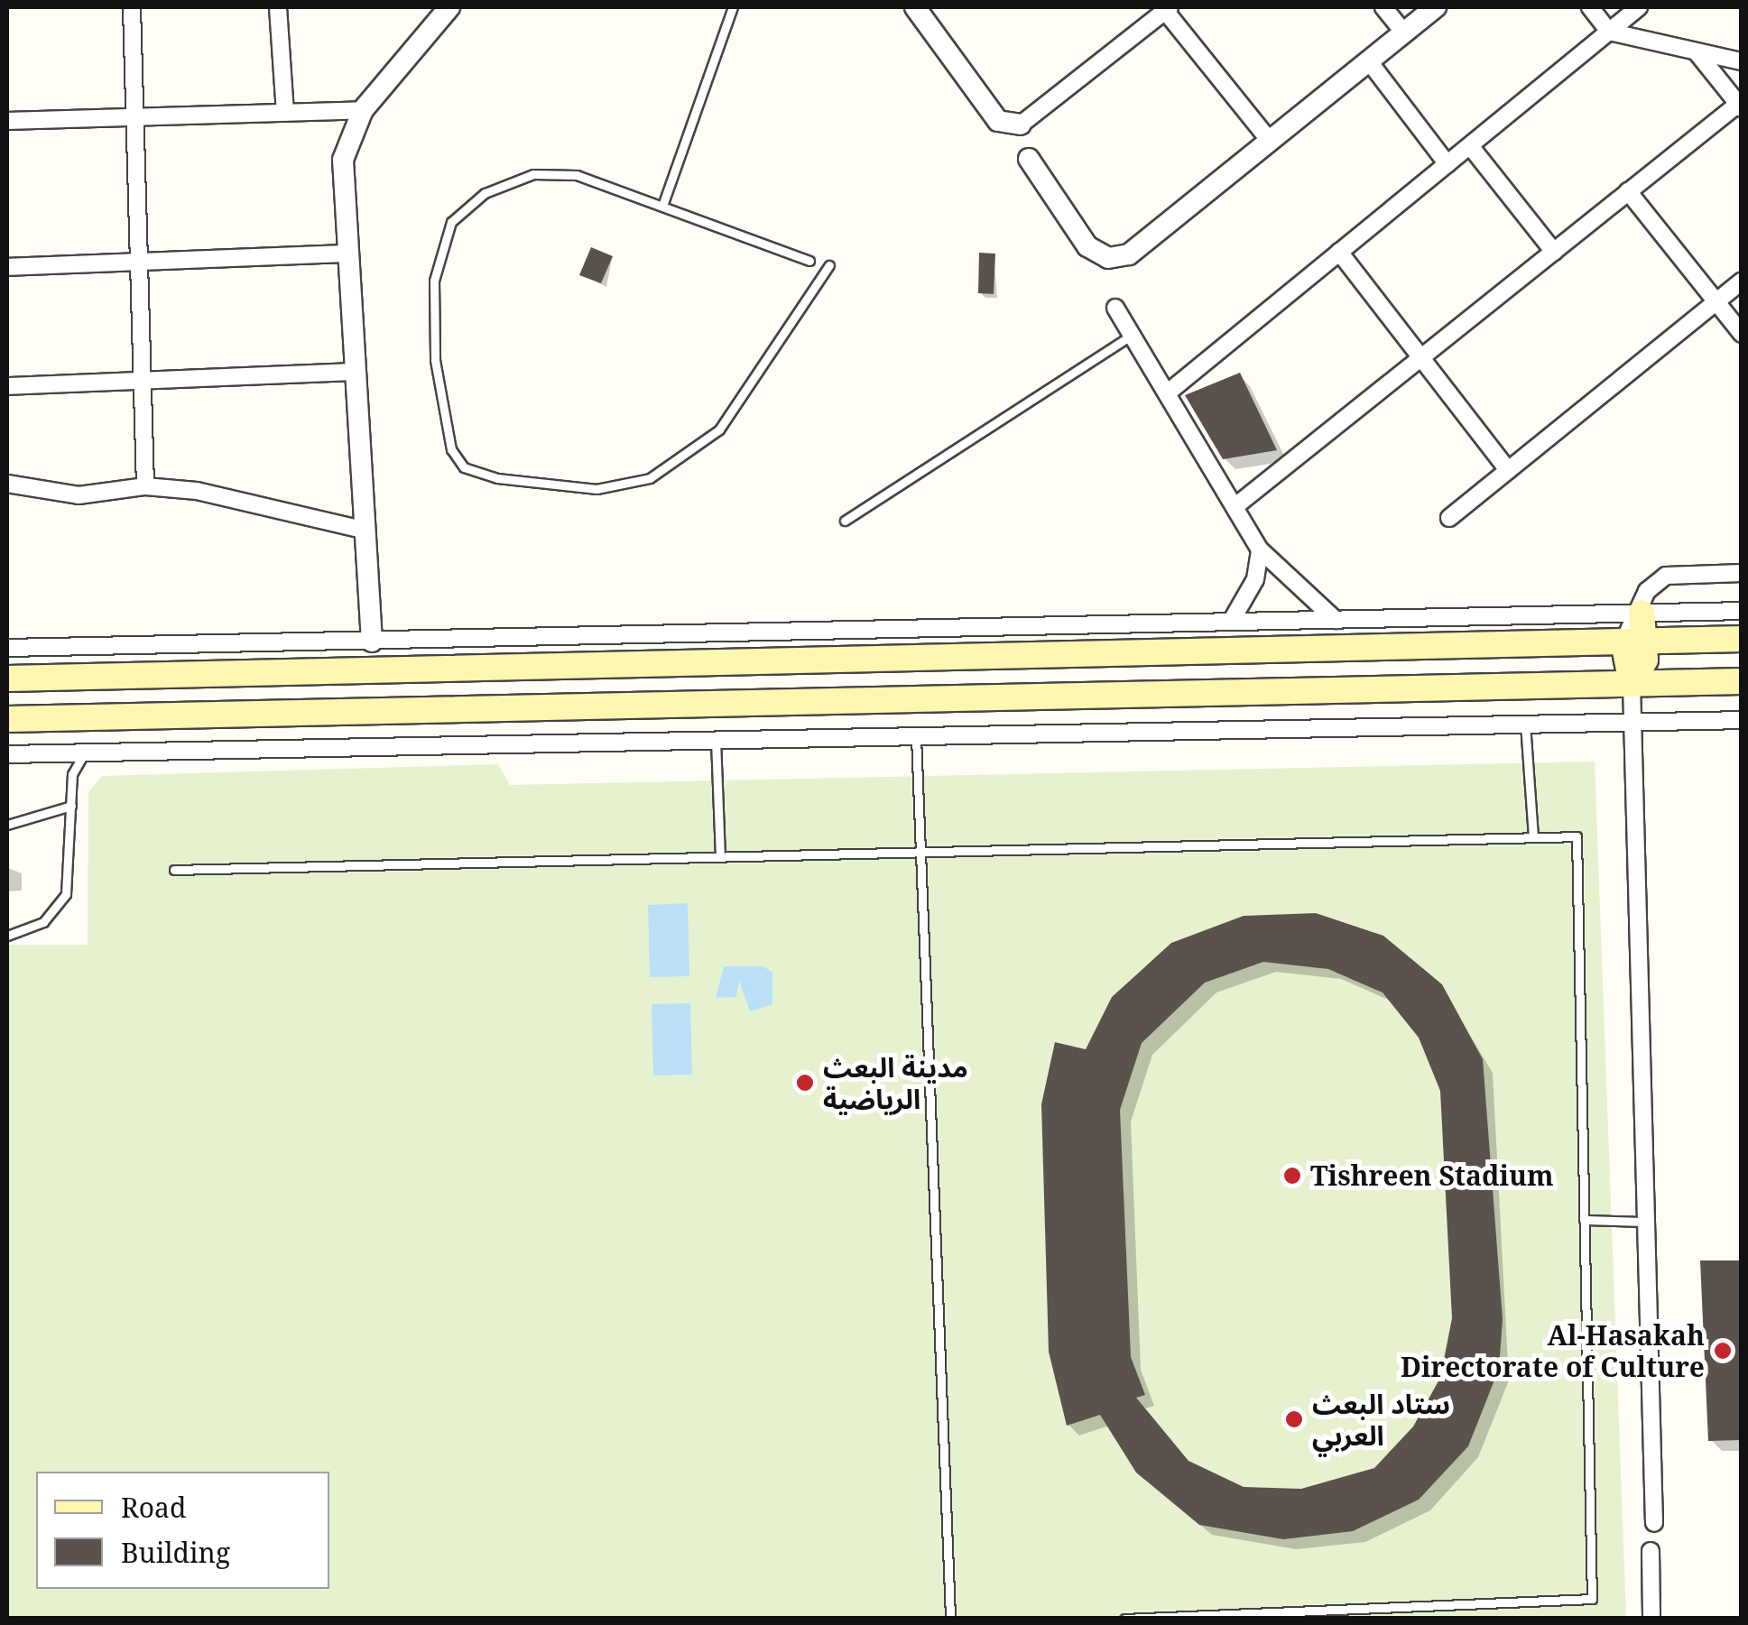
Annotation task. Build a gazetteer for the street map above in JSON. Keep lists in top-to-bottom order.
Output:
{
  "places": [
    "مدينة البعث الرياضية",
    "Tishreen Stadium",
    "Al-Hasakah Directorate of Culture",
    "ستاد البعث العربي"
  ],
  "legend": ["Road", "Building"]
}
